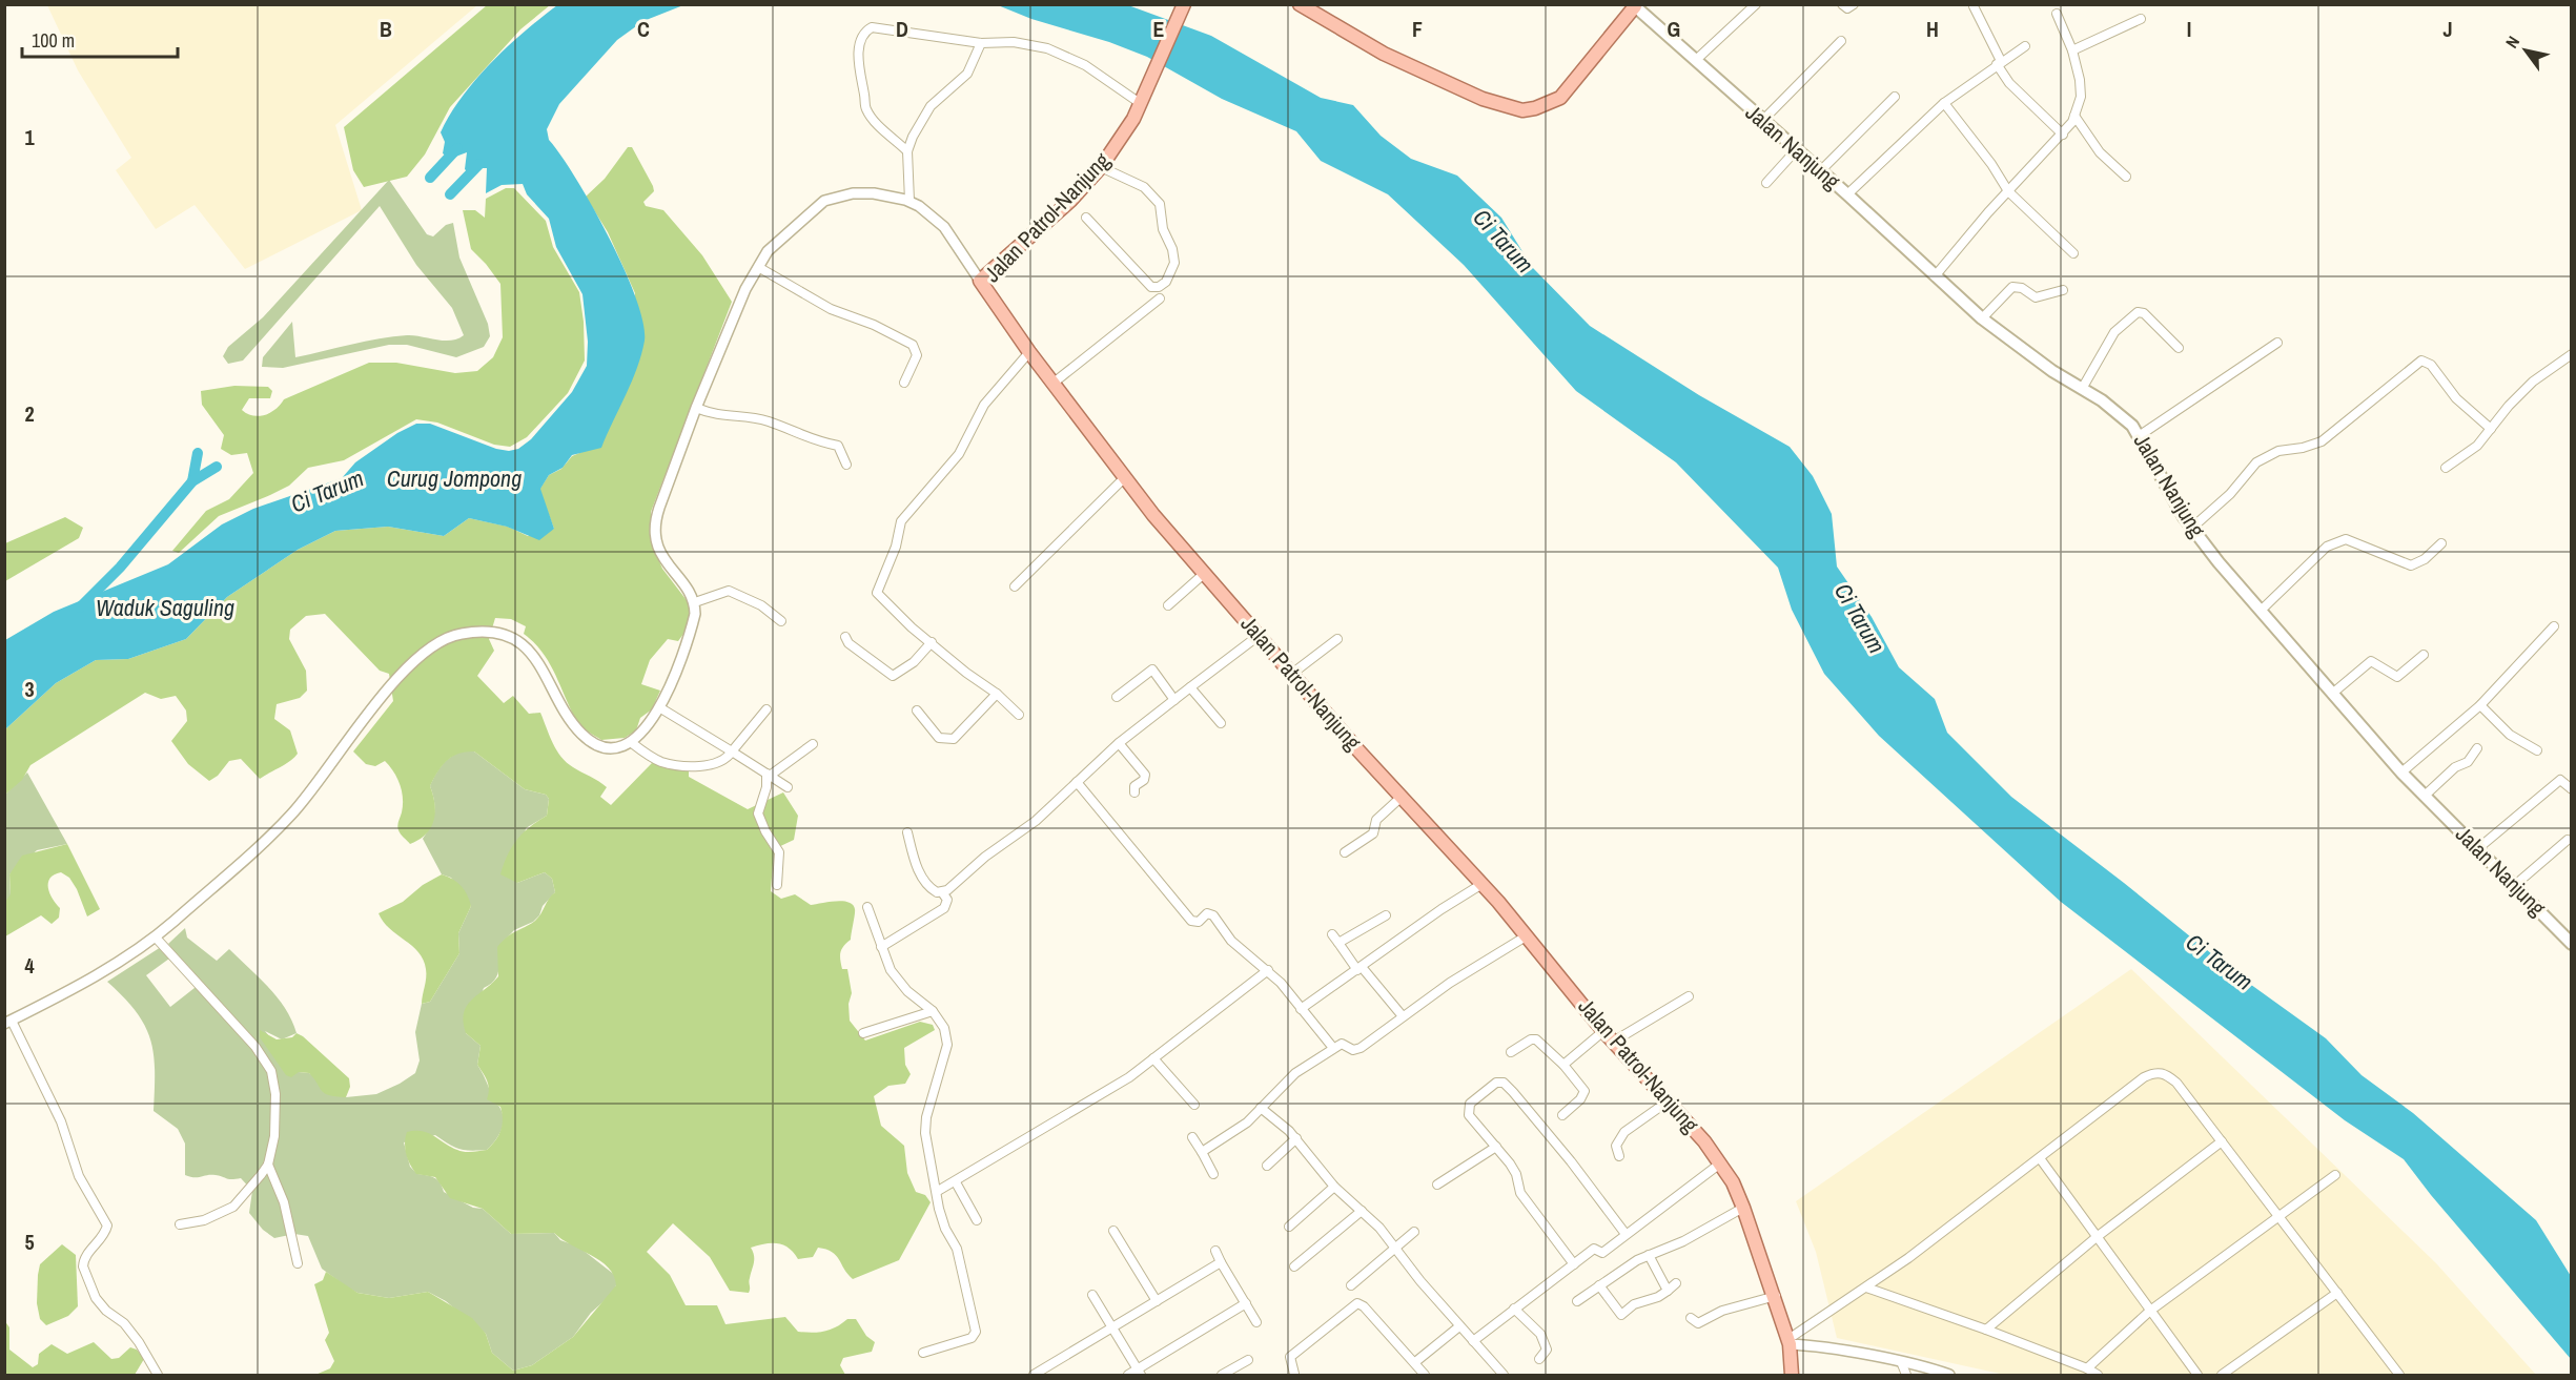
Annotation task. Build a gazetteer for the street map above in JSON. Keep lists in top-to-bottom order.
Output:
{
  "streets": {
    "main road": ["Jalan Nanjung", "Jalan Patrol-Nanjung"]
  },
  "water": ["Ci Tarum", "Curug Jompong", "Waduk Saguling"],
  "scale_bar": "100 m",
  "north": "top left",
  "grid": {
    "columns": [
      "B",
      "C",
      "D",
      "E",
      "F",
      "G",
      "H",
      "I",
      "J"
    ],
    "rows": [
      "1",
      "2",
      "3",
      "4",
      "5"
    ]
  }
}
